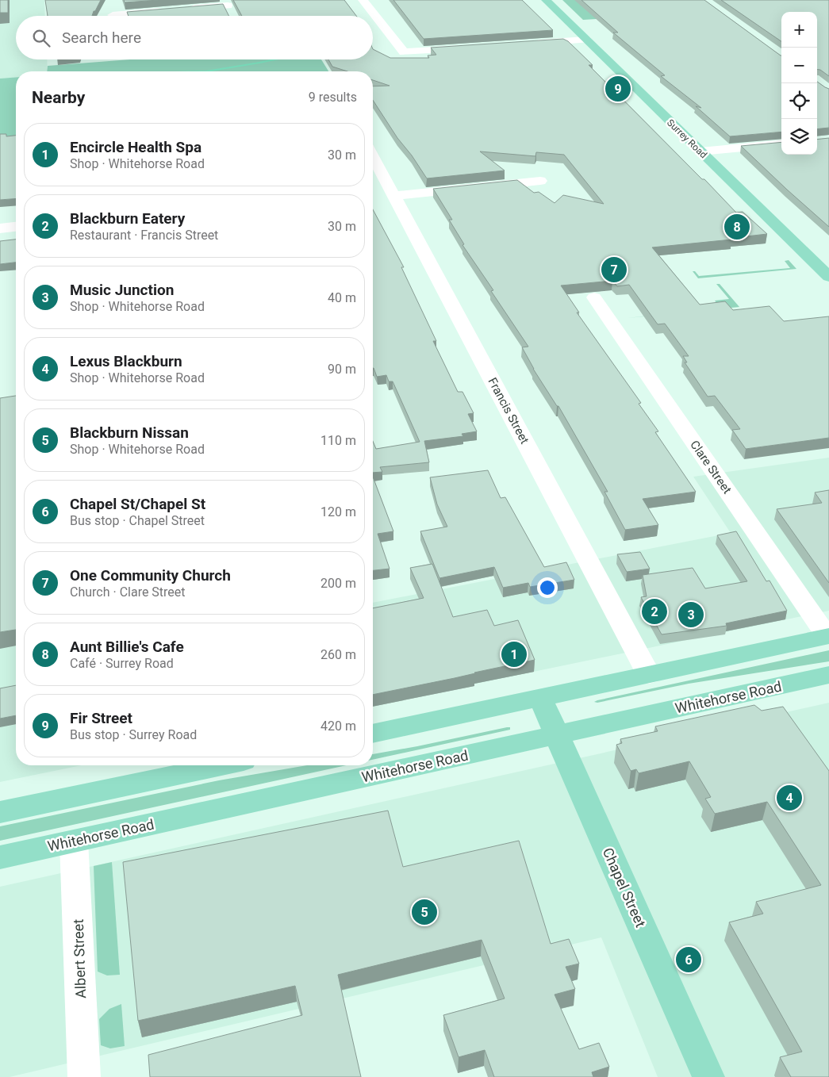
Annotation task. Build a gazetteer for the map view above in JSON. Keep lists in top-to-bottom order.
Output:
{
  "streets": {
    "main road": ["Surrey Road", "Whitehorse Road", "Chapel Street"],
    "street": ["Francis Street", "Clare Street", "Albert Street"]
  },
  "crossings": [
    ["Whitehorse Road", "Chapel Street"],
    ["Whitehorse Road", "Albert Street"]
  ],
  "page": {
    "map_buttons": ["+", "−"],
    "search": "Search here",
    "heading": ["Nearby", "9 results"],
    "pins": [
      "9",
      "8",
      "7",
      "2",
      "3",
      "1",
      "4",
      "5",
      "6"
    ],
    "list": [
      {
        "mark": "1",
        "name": "Encircle Health Spa",
        "note": "Shop · Whitehorse Road",
        "value": "30 m"
      },
      {
        "mark": "2",
        "name": "Blackburn Eatery",
        "note": "Restaurant · Francis Street",
        "value": "30 m"
      },
      {
        "mark": "3",
        "name": "Music Junction",
        "note": "Shop · Whitehorse Road",
        "value": "40 m"
      },
      {
        "mark": "4",
        "name": "Lexus Blackburn",
        "note": "Shop · Whitehorse Road",
        "value": "90 m"
      },
      {
        "mark": "5",
        "name": "Blackburn Nissan",
        "note": "Shop · Whitehorse Road",
        "value": "110 m"
      },
      {
        "mark": "6",
        "name": "Chapel St/Chapel St",
        "note": "Bus stop · Chapel Street",
        "value": "120 m"
      },
      {
        "mark": "7",
        "name": "One Community Church",
        "note": "Church · Clare Street",
        "value": "200 m"
      },
      {
        "mark": "8",
        "name": "Aunt Billie's Cafe",
        "note": "Café · Surrey Road",
        "value": "260 m"
      },
      {
        "mark": "9",
        "name": "Fir Street",
        "note": "Bus stop · Surrey Road",
        "value": "420 m"
      }
    ]
  }
}
